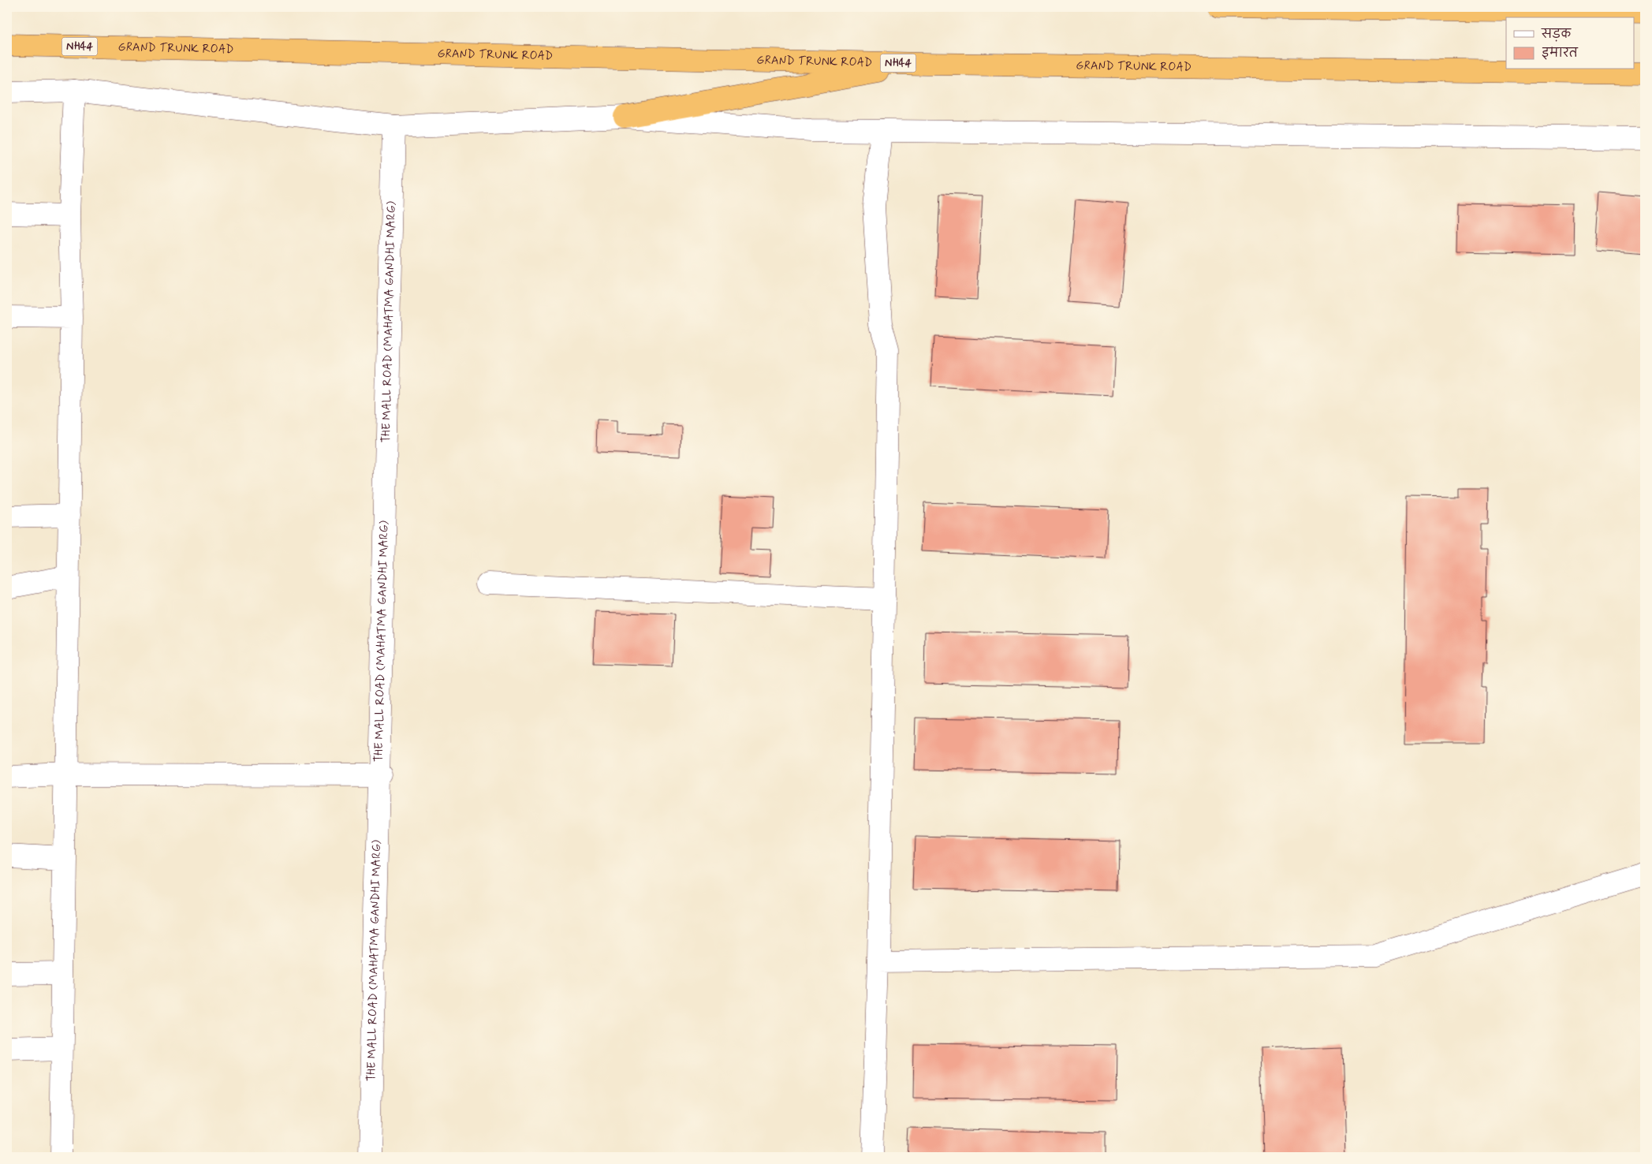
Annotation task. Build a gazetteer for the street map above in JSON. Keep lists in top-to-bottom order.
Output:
{
  "streets": {
    "highway": ["NH44", "GRAND TRUNK ROAD"],
    "street": ["THE MALL ROAD (MAHATMA GANDHI MARG)"]
  },
  "legend": ["सड़क", "इमारत"]
}
